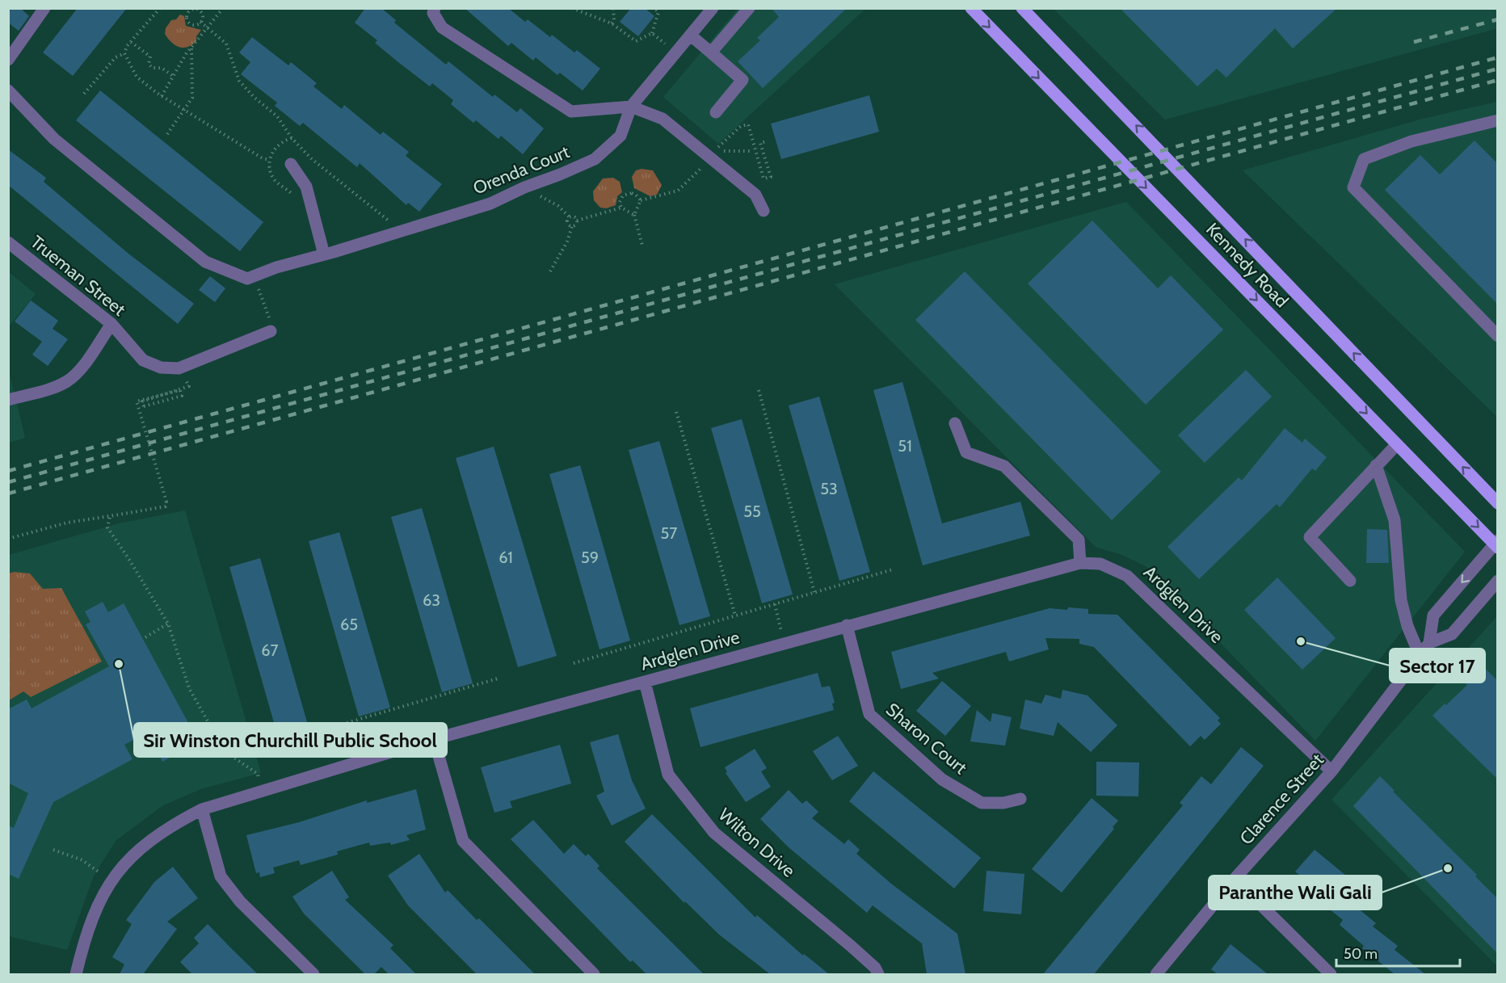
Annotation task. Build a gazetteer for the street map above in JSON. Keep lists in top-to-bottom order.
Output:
{
  "streets": {
    "main road": ["Kennedy Road"],
    "street": [
      "Orenda Court",
      "Trueman Street",
      "Ardglen Drive",
      "Sharon Court",
      "Clarence Street",
      "Wilton Drive"
    ]
  },
  "crossings": [
    ["Ardglen Drive", "Sharon Court"],
    ["Ardglen Drive", "Clarence Street"],
    ["Ardglen Drive", "Wilton Drive"]
  ],
  "places": ["Sector 17", "Sir Winston Churchill Public School", "Paranthe Wali Gali"],
  "house_numbers": [
    "51",
    "53",
    "55",
    "57",
    "61",
    "59",
    "63",
    "65",
    "67"
  ],
  "scale_bar": "50 m"
}
